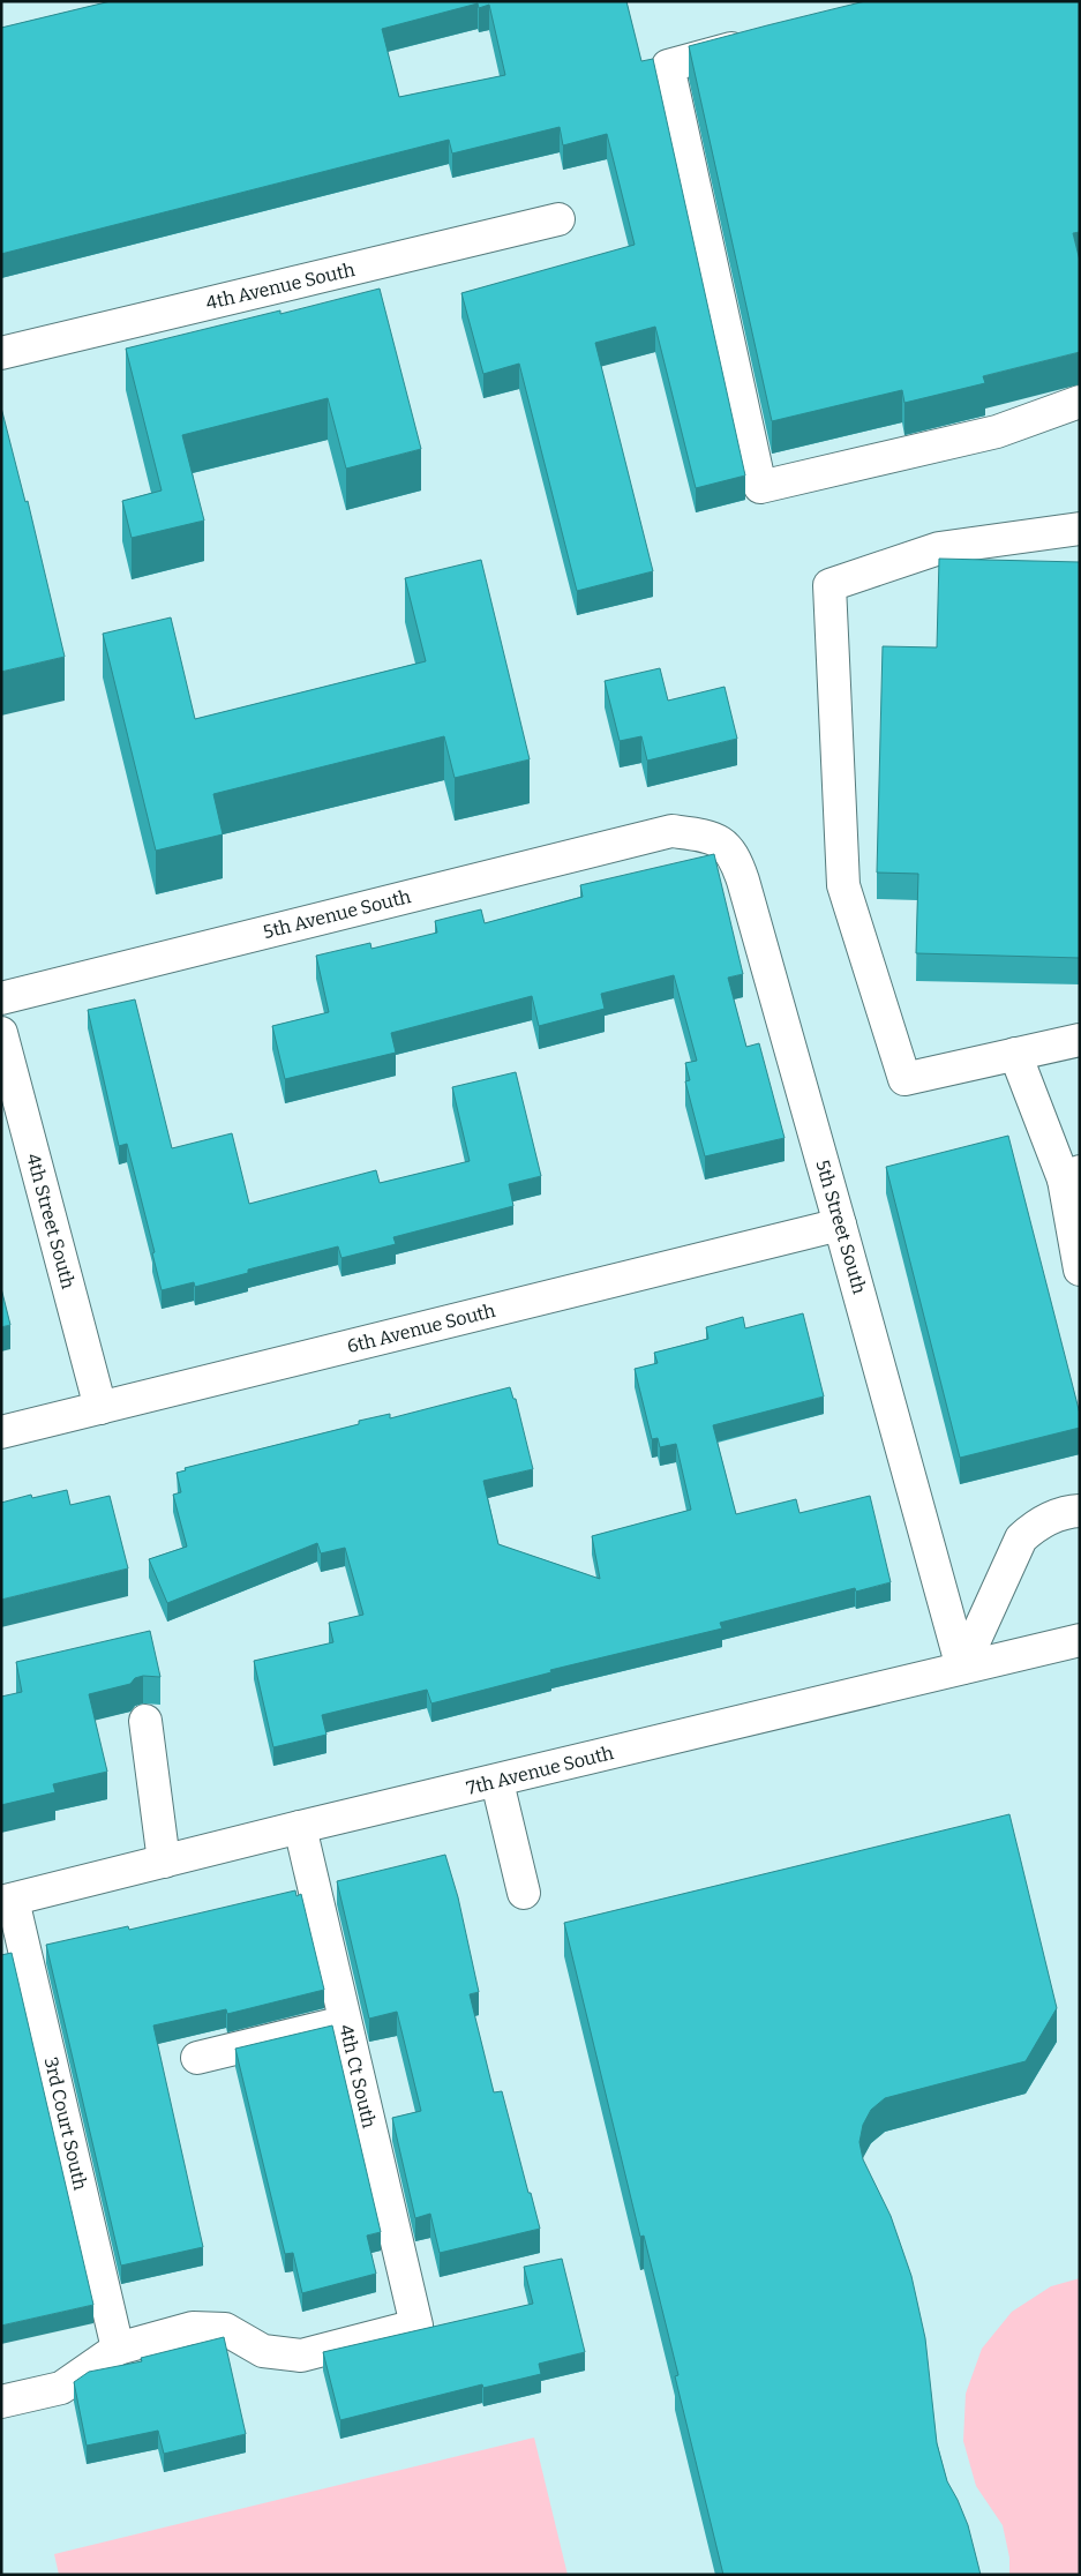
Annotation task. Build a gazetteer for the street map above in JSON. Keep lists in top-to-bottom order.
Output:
{
  "streets": {
    "street": [
      "4th Avenue South",
      "5th Avenue South",
      "4th Street South",
      "5th Street South",
      "6th Avenue South",
      "7th Avenue South",
      "4th Ct South",
      "3rd Court South"
    ]
  },
  "crossings": [
    ["5th Avenue South", "5th Street South"],
    ["4th Street South", "6th Avenue South"],
    ["5th Street South", "6th Avenue South"],
    ["5th Street South", "7th Avenue South"],
    ["7th Avenue South", "4th Ct South"],
    ["7th Avenue South", "3rd Court South"],
    ["4th Ct South", "3rd Court South"]
  ]
}
